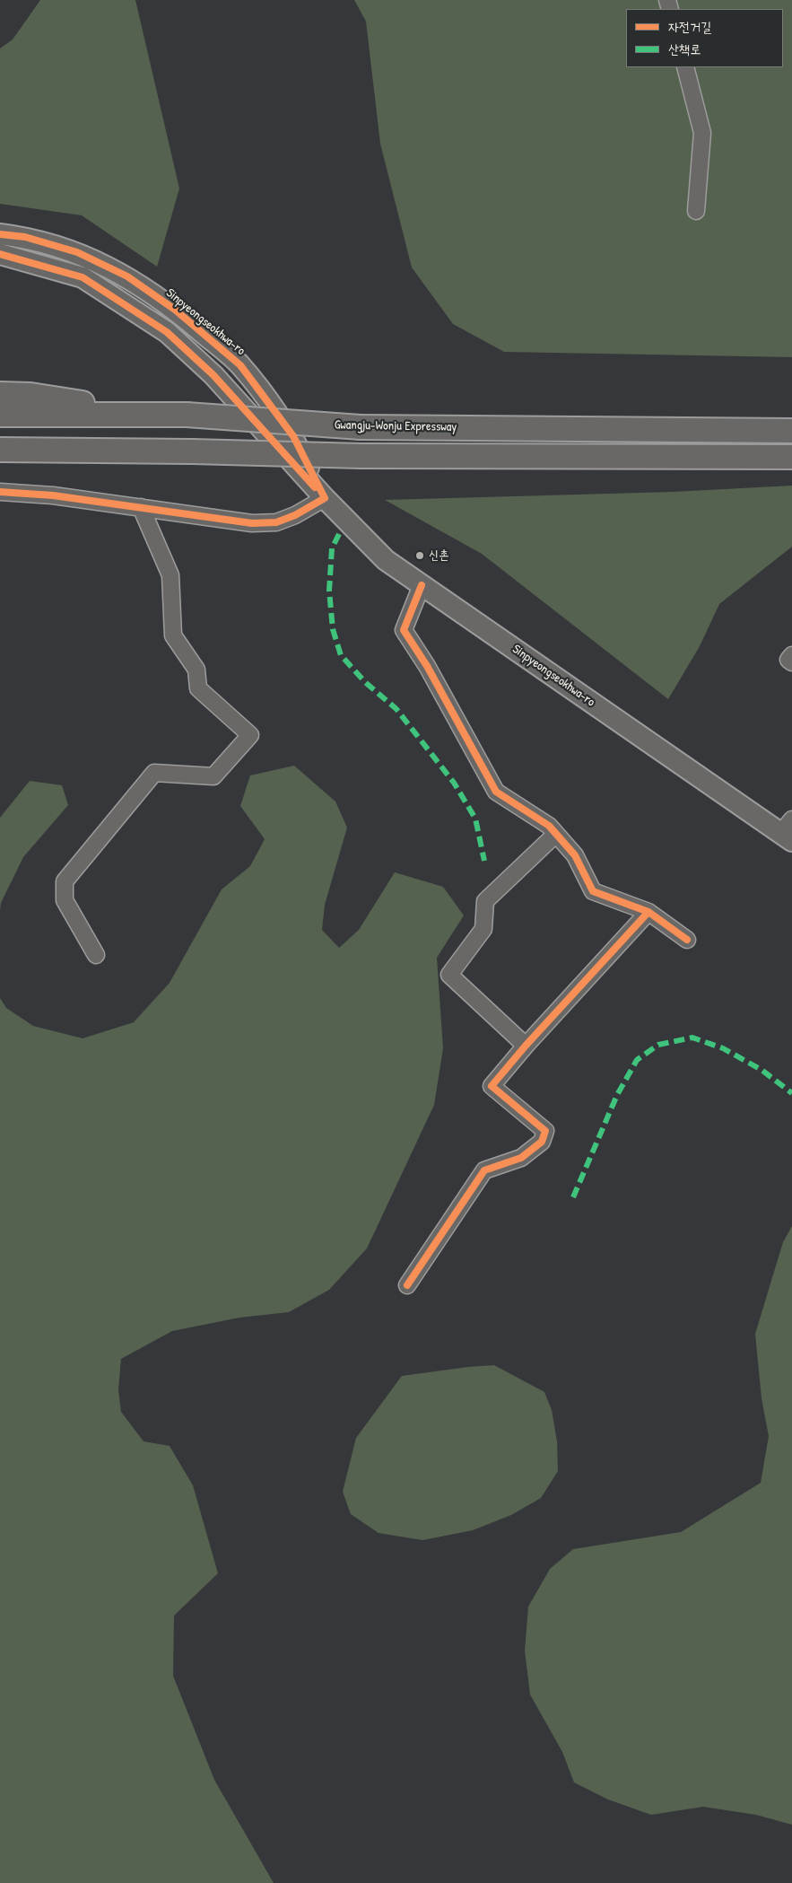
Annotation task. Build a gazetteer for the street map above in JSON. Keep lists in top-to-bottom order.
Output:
{
  "streets": {
    "highway": ["Gwangju-Wonju Expressway"],
    "main road": ["Sinpyeongseokhwa-ro"]
  },
  "places": ["신촌"],
  "legend": ["자전거길", "산책로"]
}
